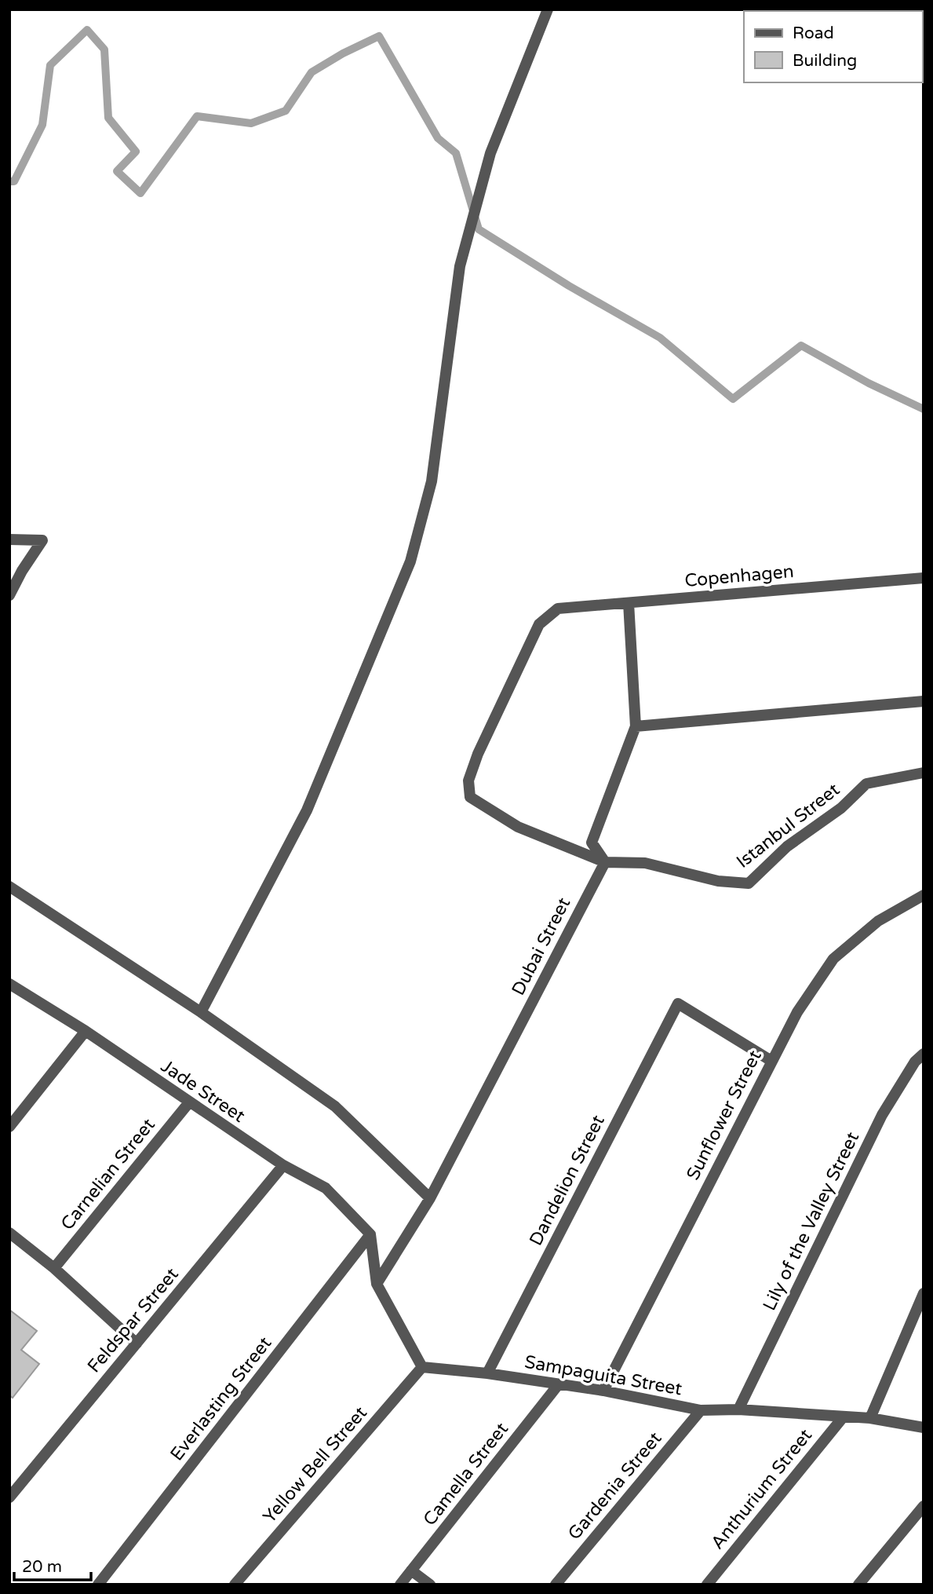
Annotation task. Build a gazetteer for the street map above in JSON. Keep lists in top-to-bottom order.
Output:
{
  "streets": {
    "street": [
      "Copenhagen",
      "Istanbul Street",
      "Dubai Street",
      "Jade Street",
      "Sunflower Street",
      "Carnelian Street",
      "Dandelion Street",
      "Lily of the Valley Street",
      "Feldspar Street",
      "Sampaguita Street",
      "Everlasting Street",
      "Yellow Bell Street",
      "Camella Street",
      "Gardenia Street",
      "Anthurium Street"
    ]
  },
  "crossings": [
    ["Copenhagen", "Istanbul Street"],
    ["Istanbul Street", "Dubai Street"],
    ["Jade Street", "Carnelian Street"],
    ["Jade Street", "Feldspar Street"],
    ["Jade Street", "Everlasting Street"],
    ["Sunflower Street", "Dandelion Street"],
    ["Sunflower Street", "Sampaguita Street"],
    ["Dandelion Street", "Sampaguita Street"],
    ["Lily of the Valley Street", "Sampaguita Street"],
    ["Sampaguita Street", "Yellow Bell Street"],
    ["Sampaguita Street", "Camella Street"],
    ["Sampaguita Street", "Gardenia Street"],
    ["Sampaguita Street", "Anthurium Street"]
  ],
  "legend": ["Road", "Building"],
  "scale_bar": "20 m"
}
